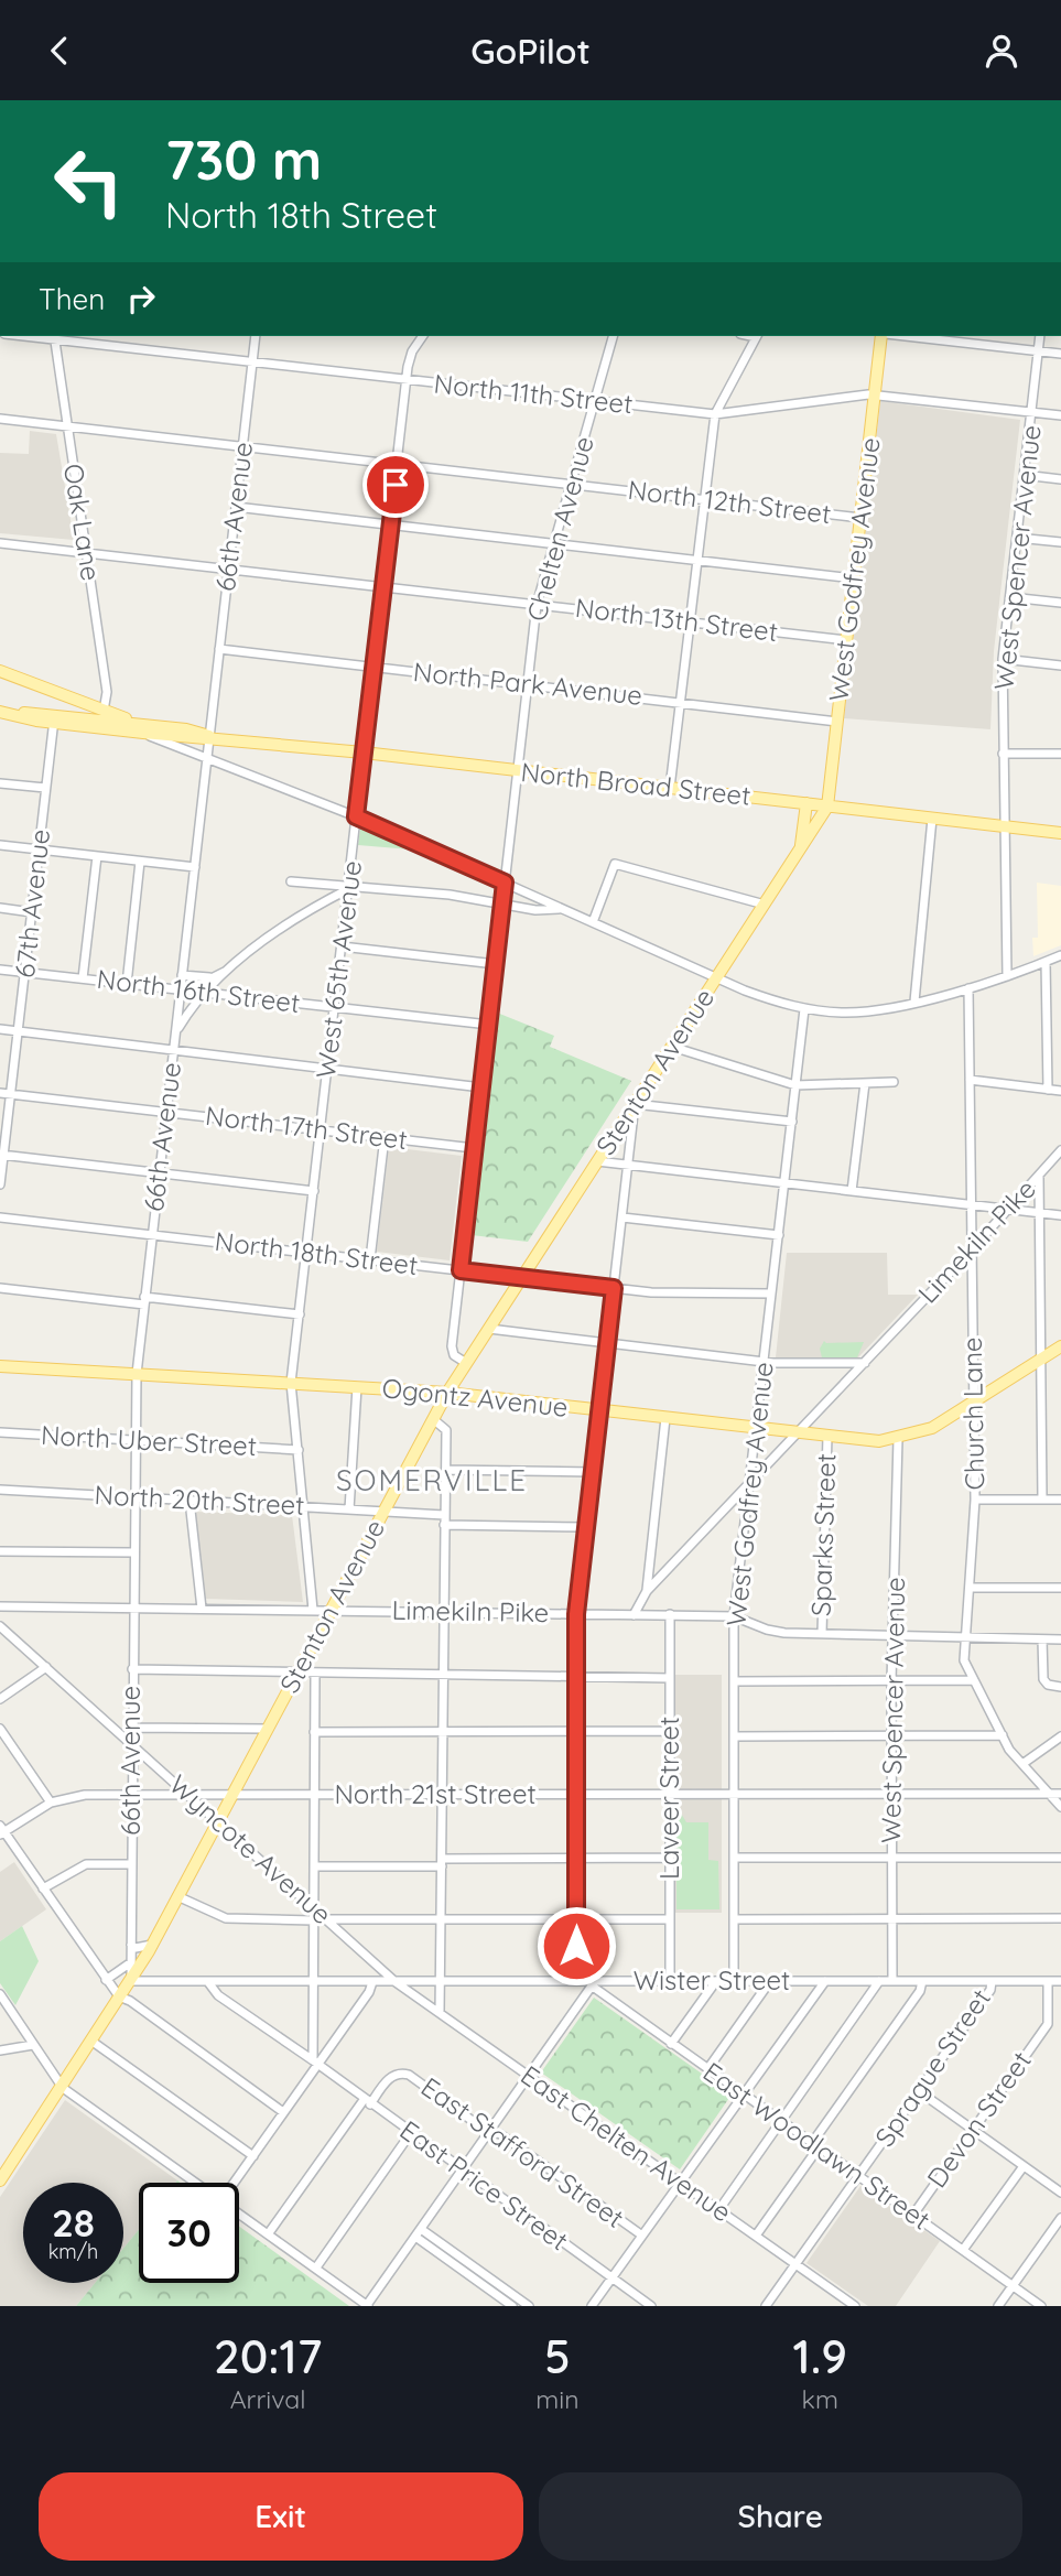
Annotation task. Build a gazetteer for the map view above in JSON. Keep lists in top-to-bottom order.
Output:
{
  "streets": {
    "main road": [
      "West Godfrey Avenue",
      "North Broad Street",
      "Stenton Avenue",
      "Ogontz Avenue"
    ],
    "street": [
      "North 11th Street",
      "North 12th Street",
      "66th Avenue",
      "Oak Lane",
      "Chelten Avenue",
      "West Spencer Avenue",
      "North 13th Street",
      "North Park Avenue",
      "67th Avenue",
      "West 65th Avenue",
      "North 16th Street",
      "North 17th Street",
      "Limekiln Pike",
      "North 18th Street",
      "Church Lane",
      "North Uber Street",
      "North 20th Street",
      "Sparks Street",
      "North 21st Street",
      "Laveer Street",
      "Wyncote Avenue",
      "Wister Street",
      "Sprague Street",
      "Devon Street",
      "East Chelten Avenue",
      "East Woodlawn Street",
      "East Stafford Street",
      "East Price Street"
    ]
  },
  "crossings": [
    ["North 11th Street", "66th Avenue"],
    ["North 11th Street", "Oak Lane"],
    ["North 11th Street", "Chelten Avenue"],
    ["North 11th Street", "West Spencer Avenue"],
    ["North 11th Street", "West Godfrey Avenue"],
    ["North 11th Street", "West 65th Avenue"],
    ["North 12th Street", "66th Avenue"],
    ["North 12th Street", "Oak Lane"],
    ["North 12th Street", "Chelten Avenue"],
    ["North 12th Street", "West Godfrey Avenue"],
    ["North 12th Street", "West 65th Avenue"],
    ["66th Avenue", "North 13th Street"],
    ["66th Avenue", "North Park Avenue"],
    ["66th Avenue", "North Broad Street"],
    ["66th Avenue", "North 16th Street"],
    ["66th Avenue", "Stenton Avenue"],
    ["66th Avenue", "North 17th Street"],
    ["66th Avenue", "Limekiln Pike"],
    ["66th Avenue", "North 18th Street"],
    ["66th Avenue", "Ogontz Avenue"],
    ["66th Avenue", "North Uber Street"],
    ["66th Avenue", "North 20th Street"],
    ["66th Avenue", "North 21st Street"],
    ["66th Avenue", "Wyncote Avenue"],
    ["66th Avenue", "Wister Street"],
    ["Oak Lane", "North 13th Street"],
    ["Chelten Avenue", "North 13th Street"],
    ["Chelten Avenue", "North Park Avenue"],
    ["Chelten Avenue", "North Broad Street"],
    ["Chelten Avenue", "North 16th Street"],
    ["Chelten Avenue", "Stenton Avenue"],
    ["Chelten Avenue", "North 17th Street"],
    ["Chelten Avenue", "North 18th Street"],
    ["West Spencer Avenue", "North Broad Street"],
    ["West Spencer Avenue", "Ogontz Avenue"],
    ["West Spencer Avenue", "North 21st Street"],
    ["West Spencer Avenue", "Wister Street"],
    ["West Godfrey Avenue", "North 13th Street"],
    ["West Godfrey Avenue", "North Park Avenue"],
    ["West Godfrey Avenue", "North Broad Street"],
    ["West Godfrey Avenue", "Stenton Avenue"],
    ["West Godfrey Avenue", "Limekiln Pike"],
    ["West Godfrey Avenue", "North 18th Street"],
    ["West Godfrey Avenue", "Ogontz Avenue"],
    ["West Godfrey Avenue", "North 21st Street"],
    ["West Godfrey Avenue", "Wister Street"],
    ["North 13th Street", "West 65th Avenue"],
    ["North Park Avenue", "West 65th Avenue"],
    ["North Broad Street", "67th Avenue"],
    ["North Broad Street", "West 65th Avenue"],
    ["North Broad Street", "Stenton Avenue"],
    ["67th Avenue", "North 16th Street"],
    ["67th Avenue", "North 17th Street"],
    ["West 65th Avenue", "North 16th Street"],
    ["West 65th Avenue", "North 17th Street"],
    ["West 65th Avenue", "Limekiln Pike"],
    ["West 65th Avenue", "North 18th Street"],
    ["West 65th Avenue", "Ogontz Avenue"],
    ["West 65th Avenue", "North Uber Street"],
    ["West 65th Avenue", "North 20th Street"],
    ["Stenton Avenue", "Limekiln Pike"],
    ["Stenton Avenue", "North 18th Street"],
    ["Stenton Avenue", "Ogontz Avenue"],
    ["Stenton Avenue", "North 20th Street"],
    ["Stenton Avenue", "North 21st Street"],
    ["Stenton Avenue", "Wyncote Avenue"],
    ["Stenton Avenue", "Wister Street"],
    ["Limekiln Pike", "Ogontz Avenue"],
    ["Limekiln Pike", "Church Lane"],
    ["Ogontz Avenue", "Church Lane"],
    ["Ogontz Avenue", "Sparks Street"],
    ["Church Lane", "North 21st Street"],
    ["North 21st Street", "Laveer Street"],
    ["North 21st Street", "Wyncote Avenue"],
    ["Laveer Street", "Wister Street"],
    ["Wyncote Avenue", "Wister Street"],
    ["Wyncote Avenue", "East Chelten Avenue"],
    ["Wister Street", "Sprague Street"],
    ["Wister Street", "Devon Street"],
    ["Wister Street", "East Chelten Avenue"],
    ["Wister Street", "East Woodlawn Street"],
    ["Wister Street", "East Price Street"],
    ["Sprague Street", "East Chelten Avenue"],
    ["Sprague Street", "East Woodlawn Street"],
    ["Devon Street", "East Woodlawn Street"],
    ["East Stafford Street", "East Price Street"]
  ],
  "districts": ["SOMERVILLE"],
  "page": {
    "header": "GoPilot",
    "turn": ["730 m", "North 18th Street"],
    "then": "Then",
    "speed": "28 km/h",
    "limit": "30",
    "eta": [
      "20:17",
      "Arrival",
      "5",
      "min",
      "1.9",
      "km"
    ],
    "buttons": ["Exit", "Share"]
  }
}
